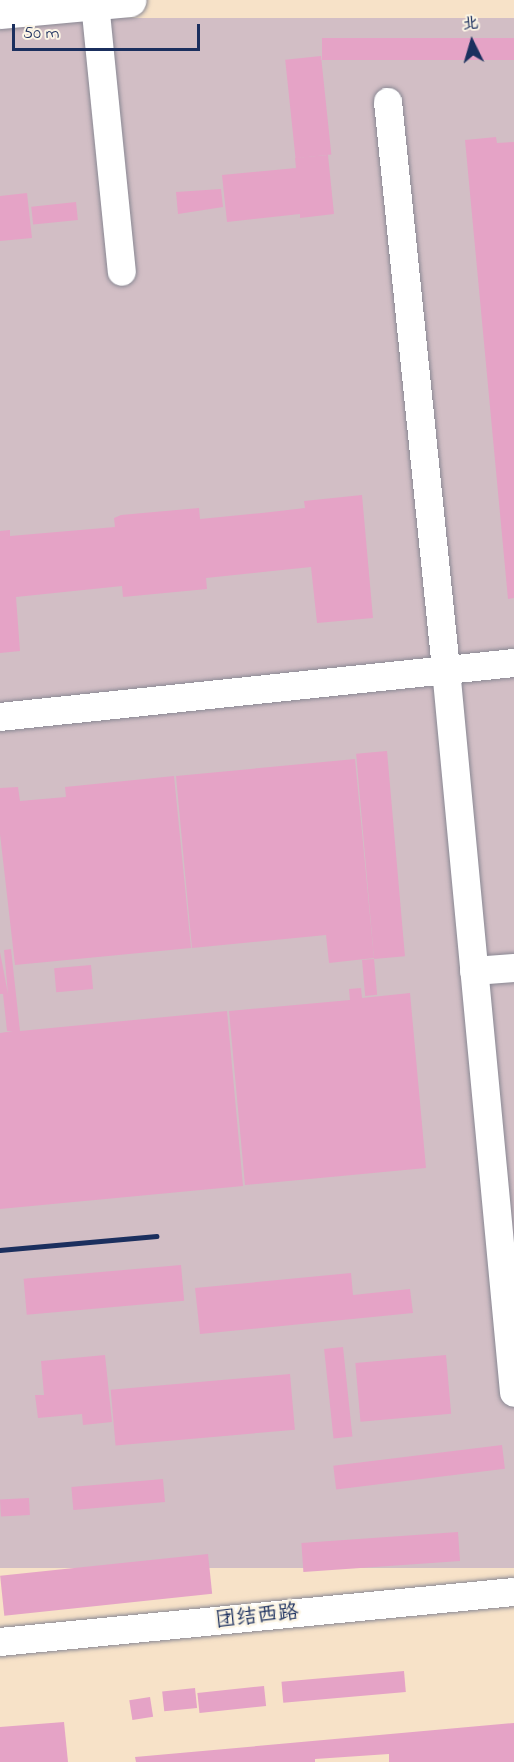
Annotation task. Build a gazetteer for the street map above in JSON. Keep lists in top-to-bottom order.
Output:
{
  "streets": {
    "street": ["团结西路"]
  },
  "scale_bar": "50 m",
  "north": "top"
}
